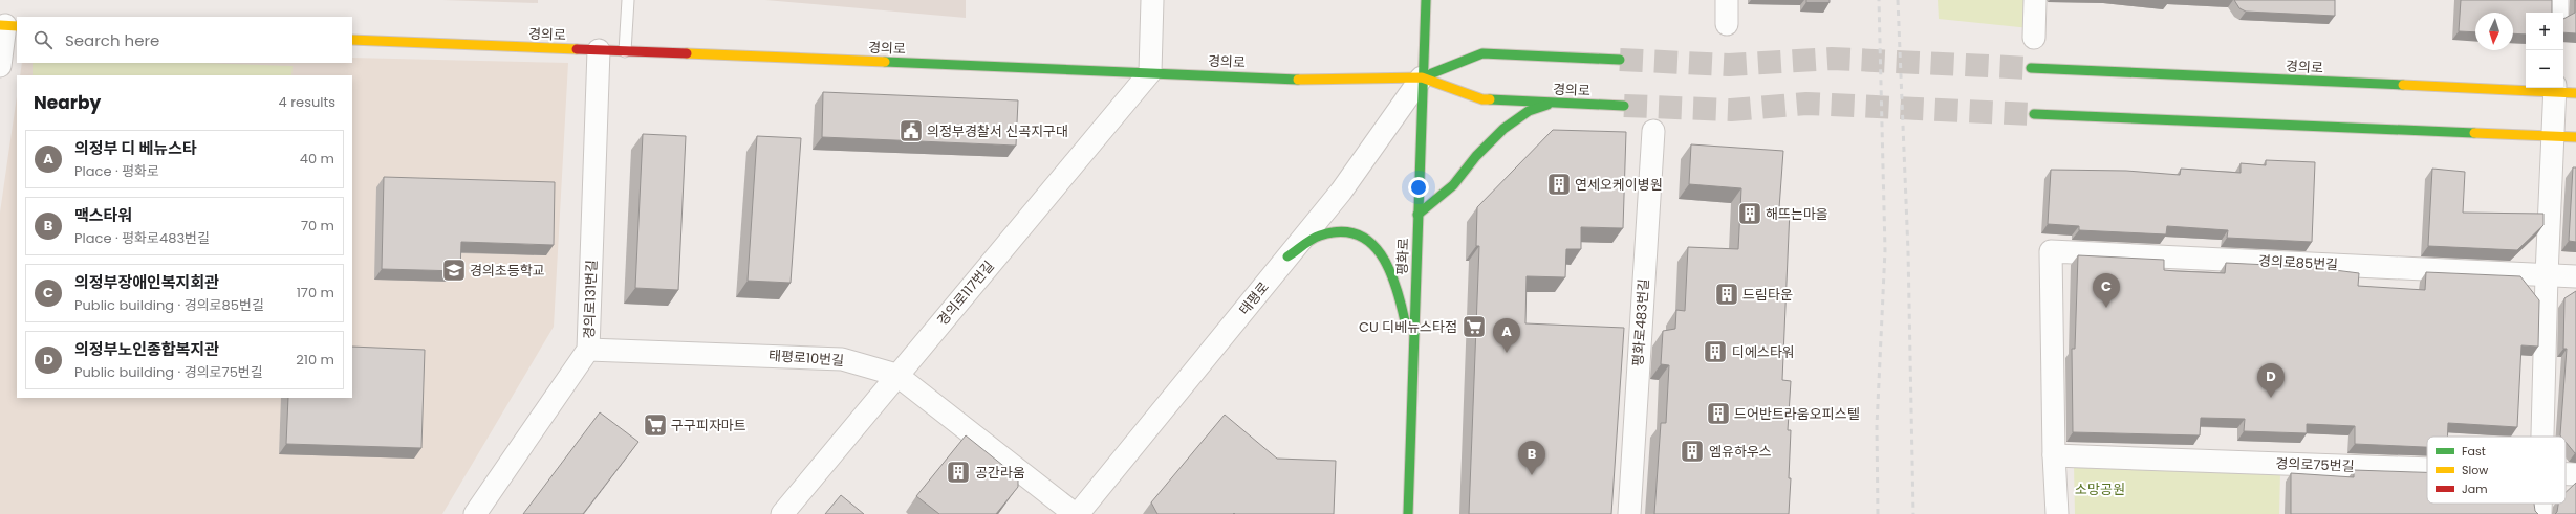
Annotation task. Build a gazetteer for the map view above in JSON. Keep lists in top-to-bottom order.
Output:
{
  "streets": {
    "street": [
      "경의로",
      "평화로",
      "경의로85번길",
      "경의로117번길",
      "태평로",
      "경의로131번길",
      "평화로483번길",
      "태평로10번길",
      "경의로75번길"
    ]
  },
  "crossings": [
    ["경의로", "평화로"],
    ["경의로", "경의로117번길"],
    ["경의로", "태평로"],
    ["경의로", "경의로131번길"],
    ["평화로", "태평로"],
    ["경의로85번길", "경의로75번길"],
    ["경의로117번길", "태평로10번길"],
    ["태평로", "태평로10번길"],
    ["경의로131번길", "태평로10번길"]
  ],
  "parks": ["소망공원"],
  "places": {
    "public building": ["의정부경찰서 신곡지구대"],
    "building": [
      "연세오케이병원",
      "해뜨는마을",
      "드림타운",
      "디에스타워",
      "드어반트라움오피스텔",
      "엠유하우스",
      "공간라움"
    ],
    "school or university": ["경의초등학교"],
    "supermarket": ["CU 디베뉴스타점", "구구피자마트"]
  },
  "legend": ["Fast", "Slow", "Jam"],
  "north": "bottom",
  "page": {
    "map_buttons": ["+", "−"],
    "search": "Search here",
    "heading": ["Nearby", "4 results"],
    "list": [
      {
        "mark": "A",
        "name": "의정부 디 베뉴스타",
        "note": "Place · 평화로",
        "value": "40 m"
      },
      {
        "mark": "B",
        "name": "맥스타워",
        "note": "Place · 평화로483번길",
        "value": "70 m"
      },
      {
        "mark": "C",
        "name": "의정부장애인복지회관",
        "note": "Public building · 경의로85번길",
        "value": "170 m"
      },
      {
        "mark": "D",
        "name": "의정부노인종합복지관",
        "note": "Public building · 경의로75번길",
        "value": "210 m"
      }
    ],
    "pins": [
      "C",
      "A",
      "D",
      "B"
    ]
  }
}
